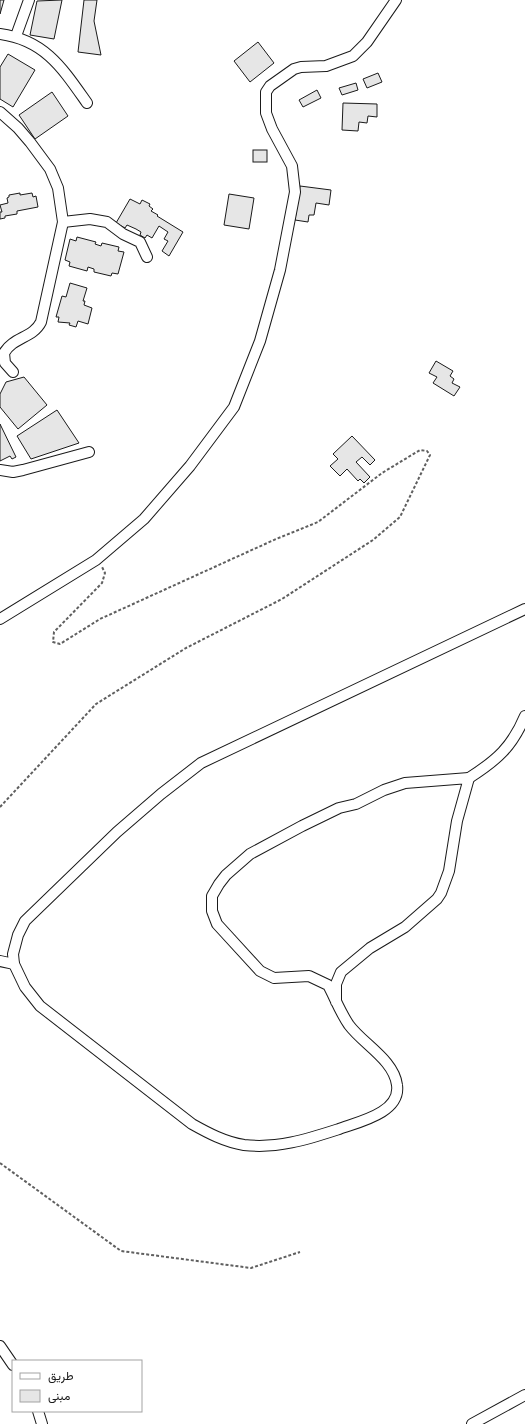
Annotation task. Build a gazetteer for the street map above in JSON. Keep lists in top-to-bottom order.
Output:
{
  "legend": ["طريق", "مبنى"]
}
